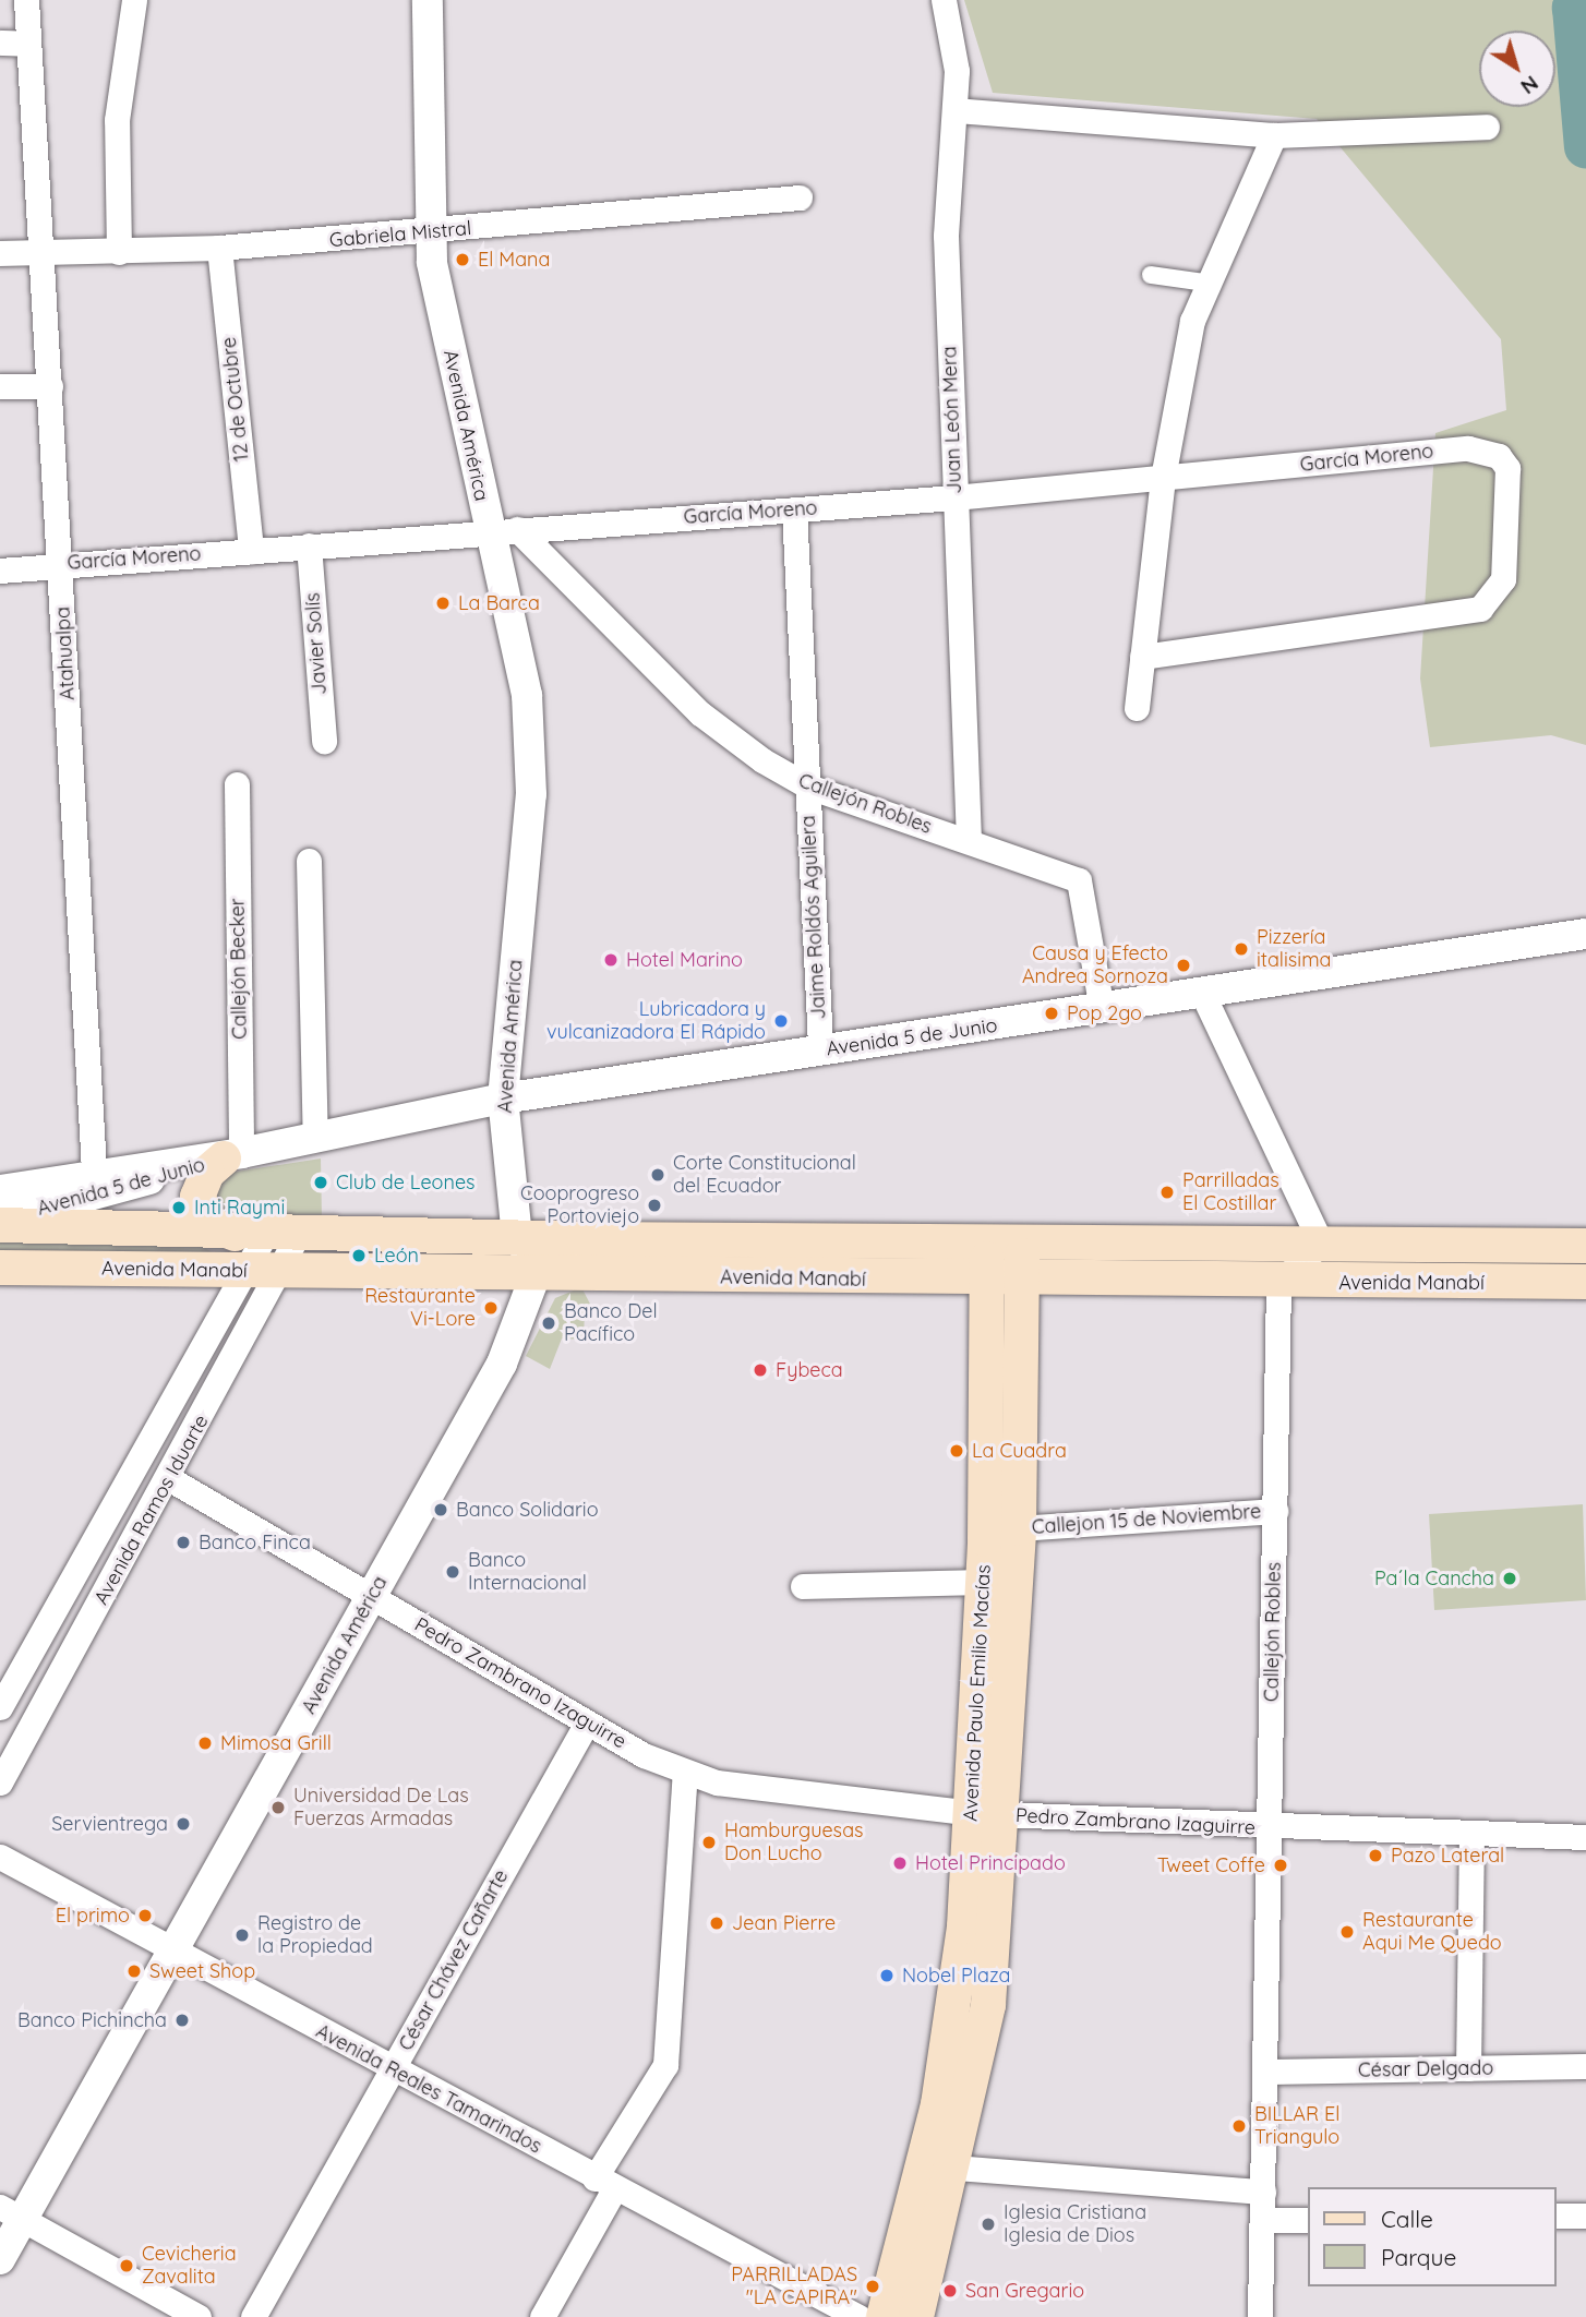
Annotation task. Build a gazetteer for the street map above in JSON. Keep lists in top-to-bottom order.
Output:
{
  "streets": {
    "main road": ["Avenida Manabí", "Avenida Paulo Emilio Macías"],
    "street": [
      "Gabriela Mistral",
      "12 de Octubre",
      "Juan León Mera",
      "Avenida América",
      "García Moreno",
      "Javier Solís",
      "Atahualpa",
      "Callejón Robles",
      "Jaime Roldós Aguilera",
      "Callejón Becker",
      "Avenida 5 de Junio",
      "Avenida Ramos Iduarte",
      "Callejon 15 de Noviembre",
      "Pedro Zambrano Izaguirre",
      "César Chávez Cañarte",
      "César Delgado",
      "Avenida Reales Tamarindos"
    ]
  },
  "crossings": [
    ["Gabriela Mistral", "12 de Octubre"],
    ["Gabriela Mistral", "Avenida América"],
    ["Gabriela Mistral", "Atahualpa"],
    ["12 de Octubre", "García Moreno"],
    ["Juan León Mera", "García Moreno"],
    ["Juan León Mera", "Callejón Robles"],
    ["Avenida América", "García Moreno"],
    ["Avenida América", "Callejón Robles"],
    ["Avenida América", "Avenida 5 de Junio"],
    ["Avenida América", "Avenida Manabí"],
    ["Avenida América", "Pedro Zambrano Izaguirre"],
    ["Avenida América", "Avenida Reales Tamarindos"],
    ["García Moreno", "Javier Solís"],
    ["García Moreno", "Atahualpa"],
    ["García Moreno", "Callejón Robles"],
    ["García Moreno", "Jaime Roldós Aguilera"],
    ["Atahualpa", "Avenida 5 de Junio"],
    ["Callejón Robles", "Jaime Roldós Aguilera"],
    ["Callejón Robles", "Avenida 5 de Junio"],
    ["Callejón Robles", "Avenida Manabí"],
    ["Callejón Robles", "Callejon 15 de Noviembre"],
    ["Callejón Robles", "Pedro Zambrano Izaguirre"],
    ["Callejón Robles", "César Delgado"],
    ["Jaime Roldós Aguilera", "Avenida 5 de Junio"],
    ["Callejón Becker", "Avenida 5 de Junio"],
    ["Avenida 5 de Junio", "Avenida Manabí"],
    ["Avenida Manabí", "Avenida Ramos Iduarte"],
    ["Avenida Manabí", "Avenida Paulo Emilio Macías"],
    ["Avenida Ramos Iduarte", "Pedro Zambrano Izaguirre"],
    ["Callejon 15 de Noviembre", "Avenida Paulo Emilio Macías"],
    ["Pedro Zambrano Izaguirre", "Avenida Paulo Emilio Macías"],
    ["Pedro Zambrano Izaguirre", "César Chávez Cañarte"],
    ["Avenida Paulo Emilio Macías", "Avenida Reales Tamarindos"],
    ["César Chávez Cañarte", "Avenida Reales Tamarindos"]
  ],
  "places": [
    "El Mana",
    "La Barca",
    "Pizzería italisima",
    "Hotel Marino",
    "Causa y Efecto Andrea Sornoza",
    "Pop 2go",
    "Lubricadora y vulcanizadora El Rápido",
    "Corte Constitucional del Ecuador",
    "Club de Leones",
    "Parrilladas El Costillar",
    "Cooprogreso Portoviejo",
    "Inti Raymi",
    "León",
    "Restaurante Vi-Lore",
    "Banco Del Pacífico",
    "Fybeca",
    "La Cuadra",
    "Banco Solidario",
    "Banco Finca",
    "Banco Internacional",
    "Pa´la Cancha",
    "Mimosa Grill",
    "Universidad De Las Fuerzas Armadas",
    "Servientrega",
    "Hamburguesas Don Lucho",
    "Pazo Lateral",
    "Hotel Principado",
    "Tweet Coffe",
    "El primo",
    "Jean Pierre",
    "Restaurante Aqui Me Quedo",
    "Registro de la Propiedad",
    "Sweet Shop",
    "Nobel Plaza",
    "Banco Pichincha",
    "BILLAR El Triangulo",
    "Iglesia Cristiana Iglesia de Dios",
    "Cevicheria Zavalita",
    "PARRILLADAS \"LA CAPIRA\"",
    "San Gregario"
  ],
  "legend": ["Calle", "Parque"],
  "north": "bottom right"
}
